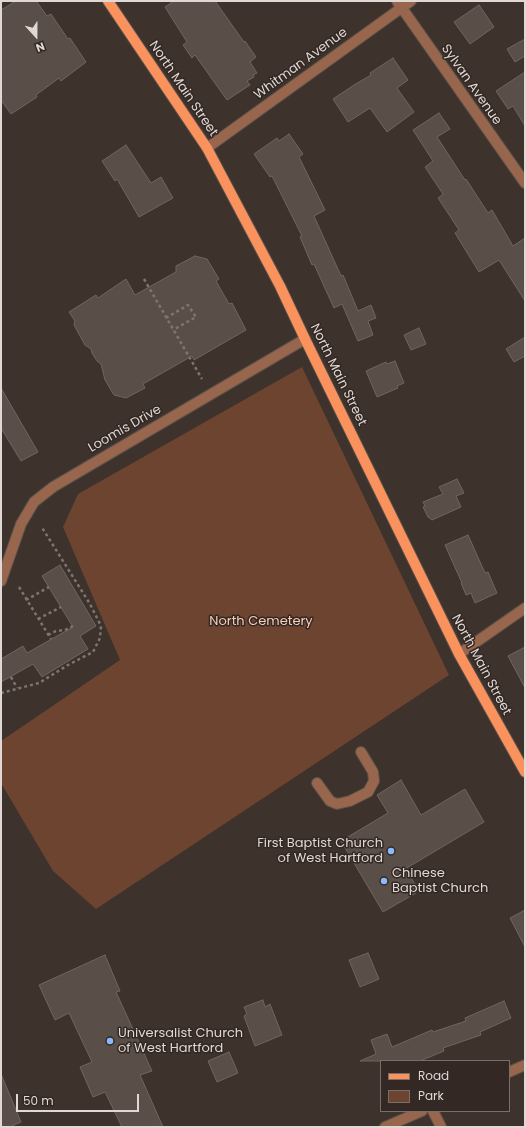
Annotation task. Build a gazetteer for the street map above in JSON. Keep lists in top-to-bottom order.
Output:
{
  "streets": {
    "main road": ["North Main Street"],
    "street": ["Whitman Avenue", "Sylvan Avenue", "Loomis Drive"]
  },
  "crossings": [
    ["Whitman Avenue", "Sylvan Avenue"],
    ["Whitman Avenue", "North Main Street"],
    ["North Main Street", "Loomis Drive"]
  ],
  "parks": ["North Cemetery"],
  "places": ["First Baptist Church of West Hartford", "Chinese Baptist Church", "Universalist Church of West Hartford"],
  "legend": ["Road", "Park"],
  "scale_bar": "50 m",
  "north": "bottom"
}
